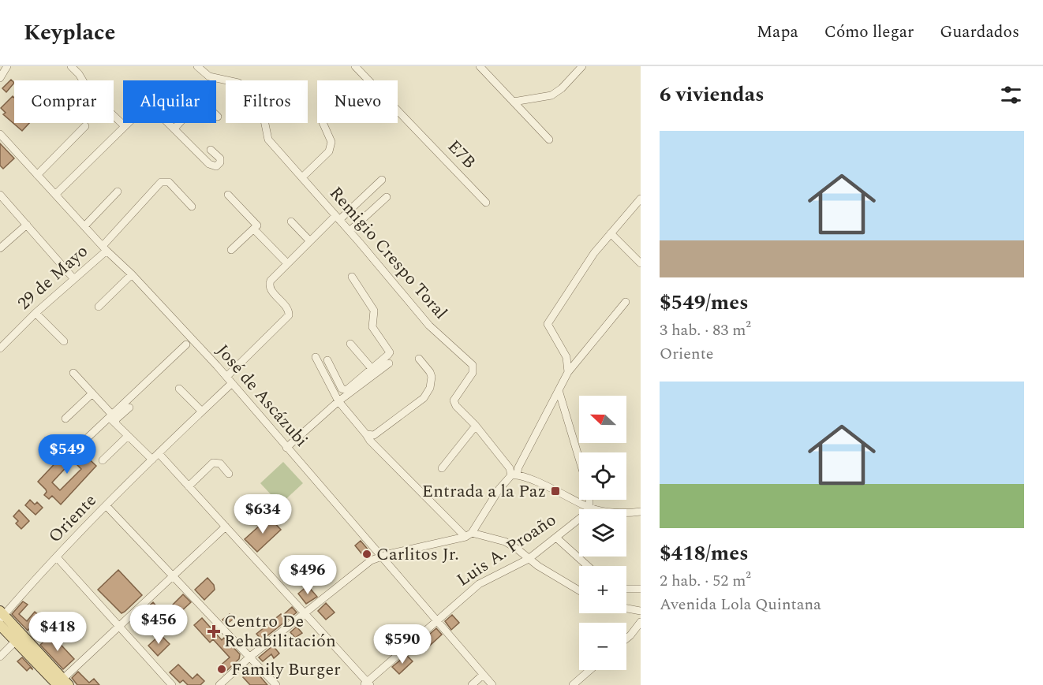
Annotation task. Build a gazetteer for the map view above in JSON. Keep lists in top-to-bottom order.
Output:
{
  "streets": {
    "street": [
      "E7B",
      "Remigio Crespo Toral",
      "29 de Mayo",
      "José de Ascázubi",
      "Oriente",
      "Luis A. Proaño"
    ]
  },
  "crossings": [
    ["29 de Mayo", "José de Ascázubi"],
    ["José de Ascázubi", "Oriente"],
    ["José de Ascázubi", "Luis A. Proaño"]
  ],
  "places": {
    "transit": ["Entrada a la Paz"],
    "other": ["Carlitos Jr.", "Family Burger"],
    "health": ["Centro De Rehabilitación"]
  },
  "north": "left",
  "page": {
    "header": "Keyplace",
    "nav": ["Mapa", "Cómo llegar", "Guardados"],
    "heading": "6 viviendas",
    "chip": [
      "Comprar",
      "Alquilar",
      "Filtros",
      "Nuevo"
    ],
    "list": [
      {
        "name": "$549/mes",
        "note": "3 hab. · 83 m² · Oriente"
      },
      {
        "name": "$418/mes",
        "note": "2 hab. · 52 m² · Avenida Lola Quintana"
      }
    ],
    "map_buttons": ["+", "−"],
    "price": [
      "$549",
      "$634",
      "$496",
      "$456",
      "$418",
      "$590"
    ]
  }
}
